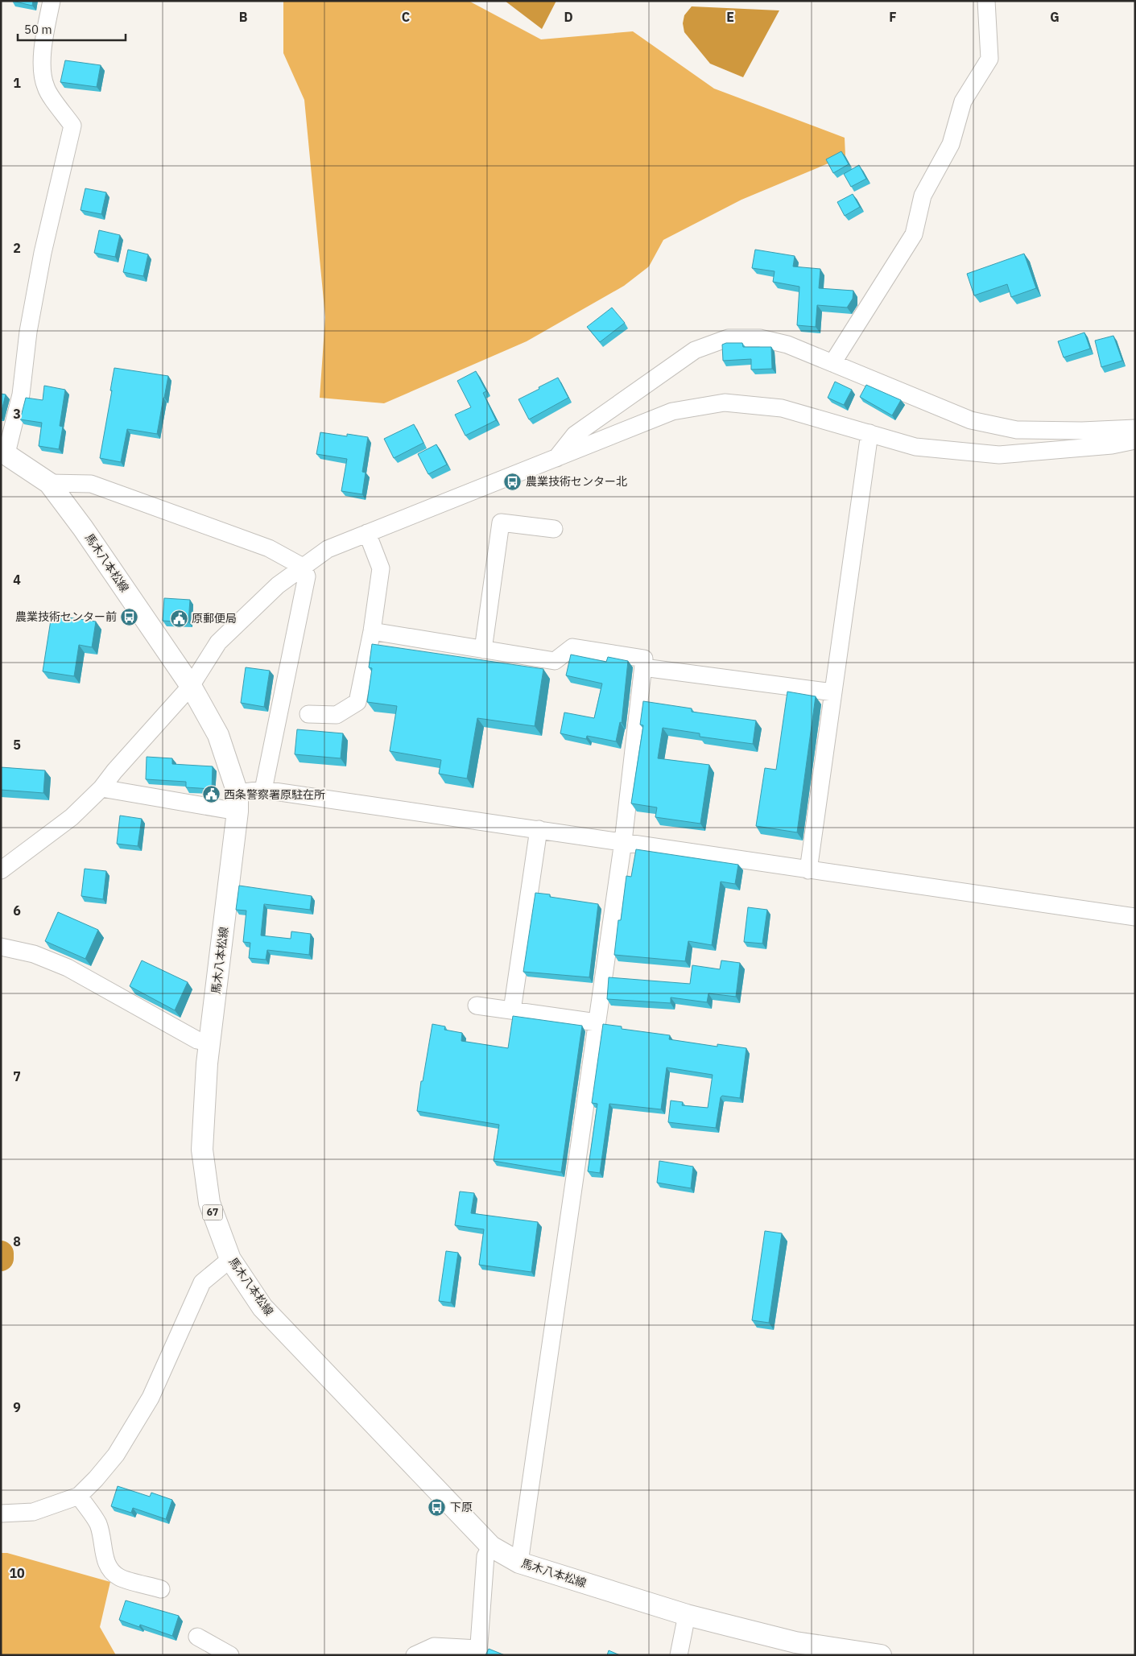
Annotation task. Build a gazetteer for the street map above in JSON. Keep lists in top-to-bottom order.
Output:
{
  "streets": {
    "main road": ["馬木八本松線", "67"]
  },
  "places": {
    "bus stop": ["農業技術センター北", "農業技術センター前", "下原"],
    "public building": ["原郵便局", "西条警察署原駐在所"]
  },
  "scale_bar": "50 m",
  "grid": {
    "columns": [
      "B",
      "C",
      "D",
      "E",
      "F",
      "G"
    ],
    "rows": [
      "1",
      "2",
      "3",
      "4",
      "5",
      "6",
      "7",
      "8",
      "9",
      "10"
    ]
  }
}
